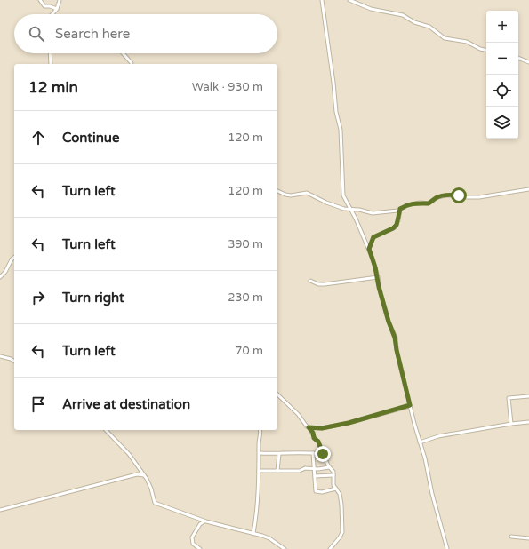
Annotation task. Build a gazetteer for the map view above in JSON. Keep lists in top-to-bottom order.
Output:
{
  "page": {
    "map_buttons": ["+", "−"],
    "search": "Search here",
    "heading": ["12 min", "Walk · 930 m"],
    "list": [
      ["Continue", "120 m"],
      ["Turn left", "120 m"],
      ["Turn left", "390 m"],
      ["Turn right", "230 m"],
      ["Turn left", "70 m"],
      "Arrive at destination"
    ]
  }
}
